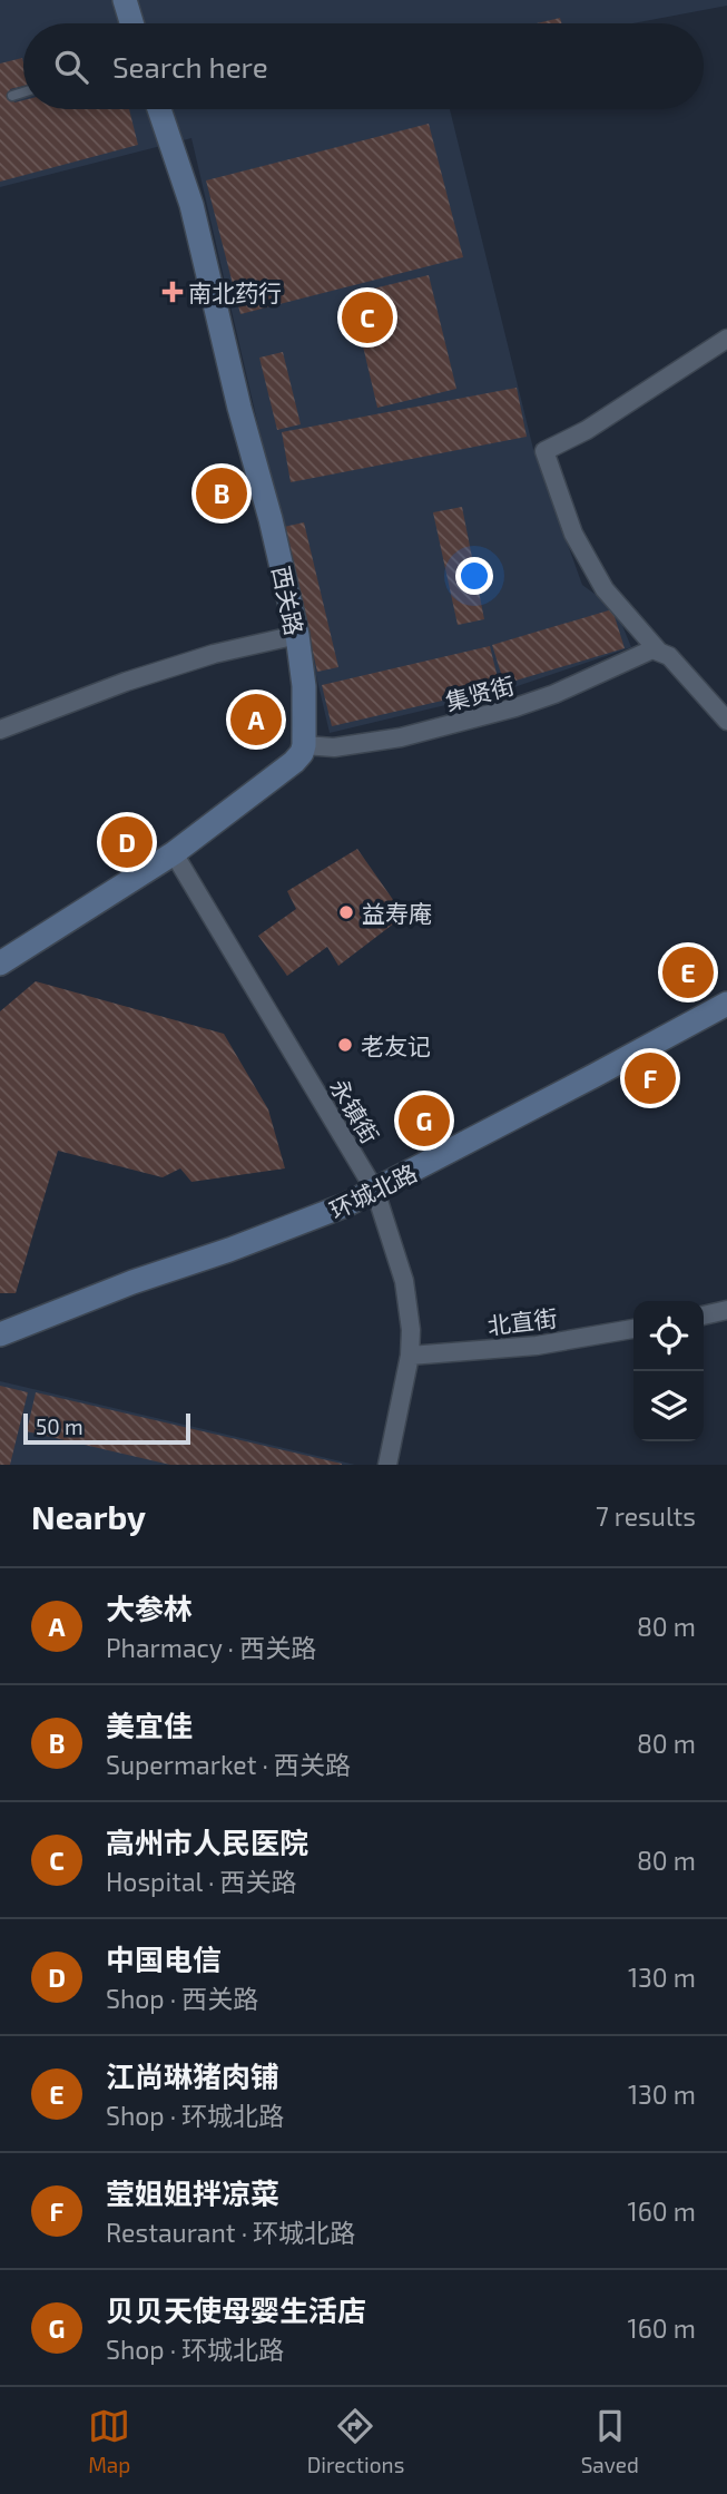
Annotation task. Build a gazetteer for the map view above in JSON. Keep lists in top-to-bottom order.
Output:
{
  "streets": {
    "street": [
      "西关路",
      "集贤街",
      "永镇街",
      "环城北路",
      "北直街"
    ]
  },
  "crossings": [
    ["西关路", "集贤街"],
    ["永镇街", "环城北路"],
    ["永镇街", "北直街"]
  ],
  "places": {
    "health": ["南北药行"],
    "other": ["益寿庵", "老友记"]
  },
  "scale_bar": "50 m",
  "page": {
    "search": "Search here",
    "pins": [
      "C",
      "B",
      "A",
      "D",
      "E",
      "F",
      "G"
    ],
    "scale": "50 m",
    "heading": ["Nearby", "7 results"],
    "list": [
      {
        "mark": "A",
        "name": "大参林",
        "note": "Pharmacy · 西关路",
        "value": "80 m"
      },
      {
        "mark": "B",
        "name": "美宜佳",
        "note": "Supermarket · 西关路",
        "value": "80 m"
      },
      {
        "mark": "C",
        "name": "高州市人民医院",
        "note": "Hospital · 西关路",
        "value": "80 m"
      },
      {
        "mark": "D",
        "name": "中国电信",
        "note": "Shop · 西关路",
        "value": "130 m"
      },
      {
        "mark": "E",
        "name": "江尚琳猪肉铺",
        "note": "Shop · 环城北路",
        "value": "130 m"
      },
      {
        "mark": "F",
        "name": "莹姐姐拌凉菜",
        "note": "Restaurant · 环城北路",
        "value": "160 m"
      },
      {
        "mark": "G",
        "name": "贝贝天使母婴生活店",
        "note": "Shop · 环城北路",
        "value": "160 m"
      }
    ],
    "nav": ["Map", "Directions", "Saved"]
  }
}
